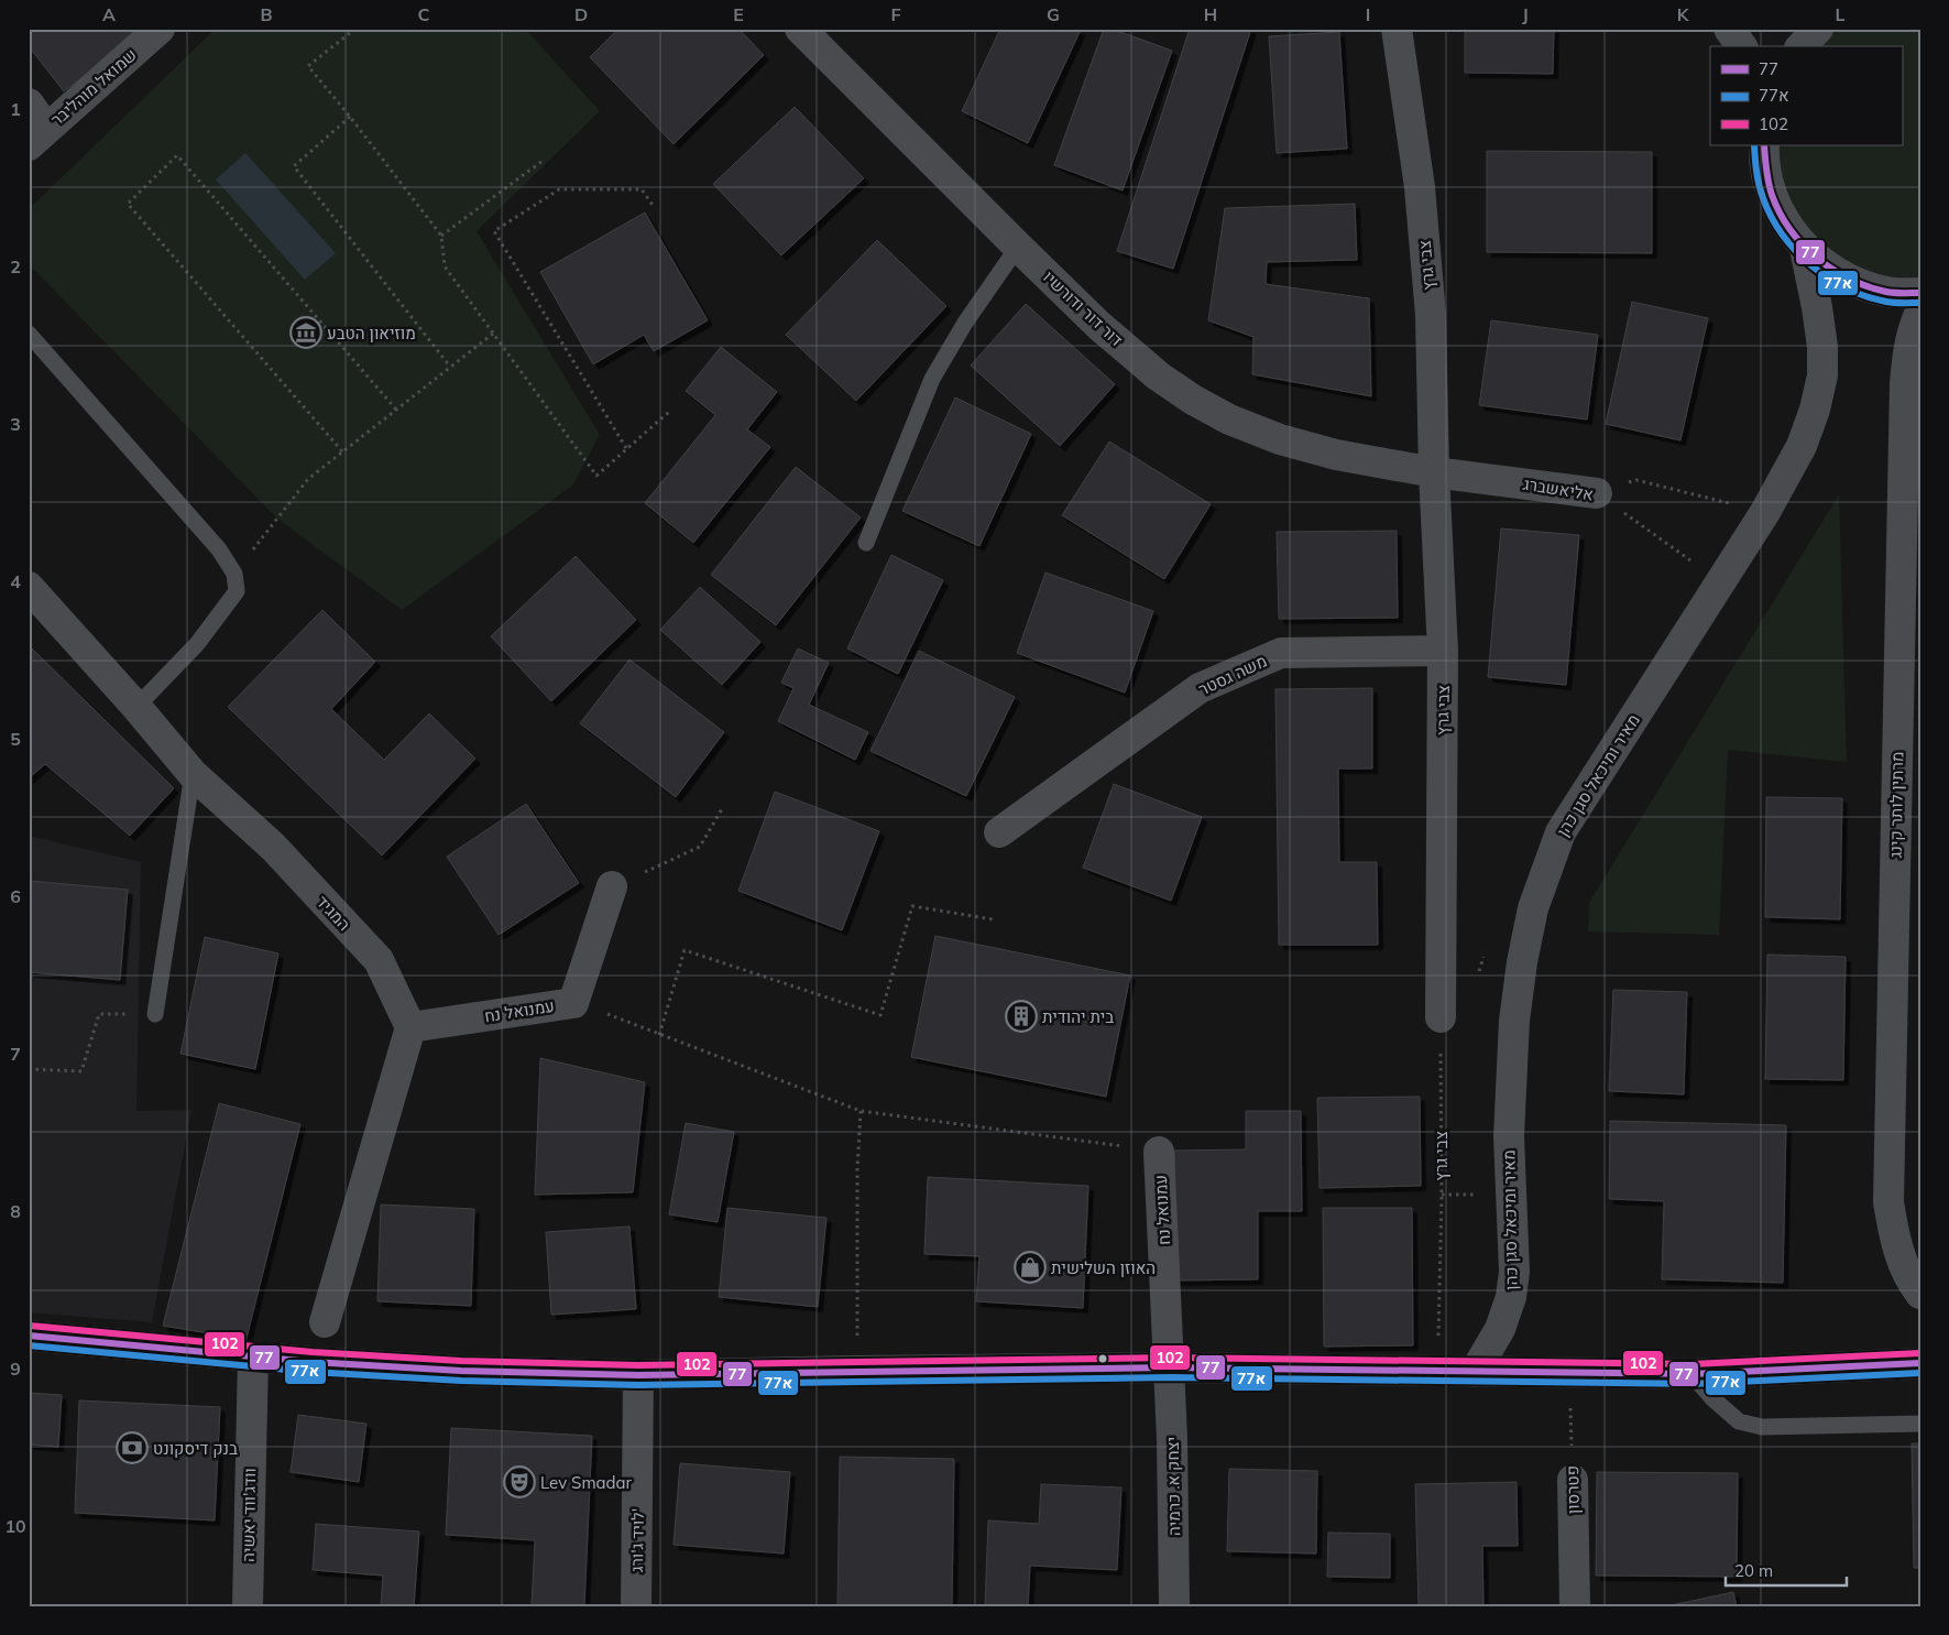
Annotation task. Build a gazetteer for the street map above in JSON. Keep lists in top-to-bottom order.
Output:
{
  "streets": {
    "street": [
      "שמואל מוהליבר",
      "צבי גרץ",
      "דור דור ודורשיו",
      "אליאשברג",
      "משה גסטר",
      "מאיר ומיכאל סגן כהן",
      "מרתין לותר קינג",
      "המגיד",
      "עמנואל נח",
      "יצחק א. כרמיה",
      "פטרסון",
      "וודג'ווד יאשיה",
      "לויד ג'ורג'"
    ]
  },
  "crossings": [
    ["צבי גרץ", "דור דור ודורשיו"],
    ["צבי גרץ", "אליאשברג"],
    ["צבי גרץ", "משה גסטר"],
    ["צבי גרץ", "מאיר ומיכאל סגן כהן"],
    ["דור דור ודורשיו", "אליאשברג"],
    ["אליאשברג", "מאיר ומיכאל סגן כהן"],
    ["המגיד", "עמנואל נח"],
    ["עמנואל נח", "יצחק א. כרמיה"]
  ],
  "places": {
    "museum": ["מוזיאון הטבע"],
    "building": ["בית יהודית"],
    "shop": ["האוזן השלישית"],
    "bank": ["בנק דיסקונט"],
    "theatre": ["Lev Smadar"]
  },
  "lines": ["transit line 77", "transit line 77א", "transit line 102"],
  "legend": ["77", "77א", "102"],
  "scale_bar": "20 m",
  "grid": {
    "columns": [
      "A",
      "B",
      "C",
      "D",
      "E",
      "F",
      "G",
      "H",
      "I",
      "J",
      "K",
      "L"
    ],
    "rows": [
      "1",
      "2",
      "3",
      "4",
      "5",
      "6",
      "7",
      "8",
      "9",
      "10"
    ]
  }
}
